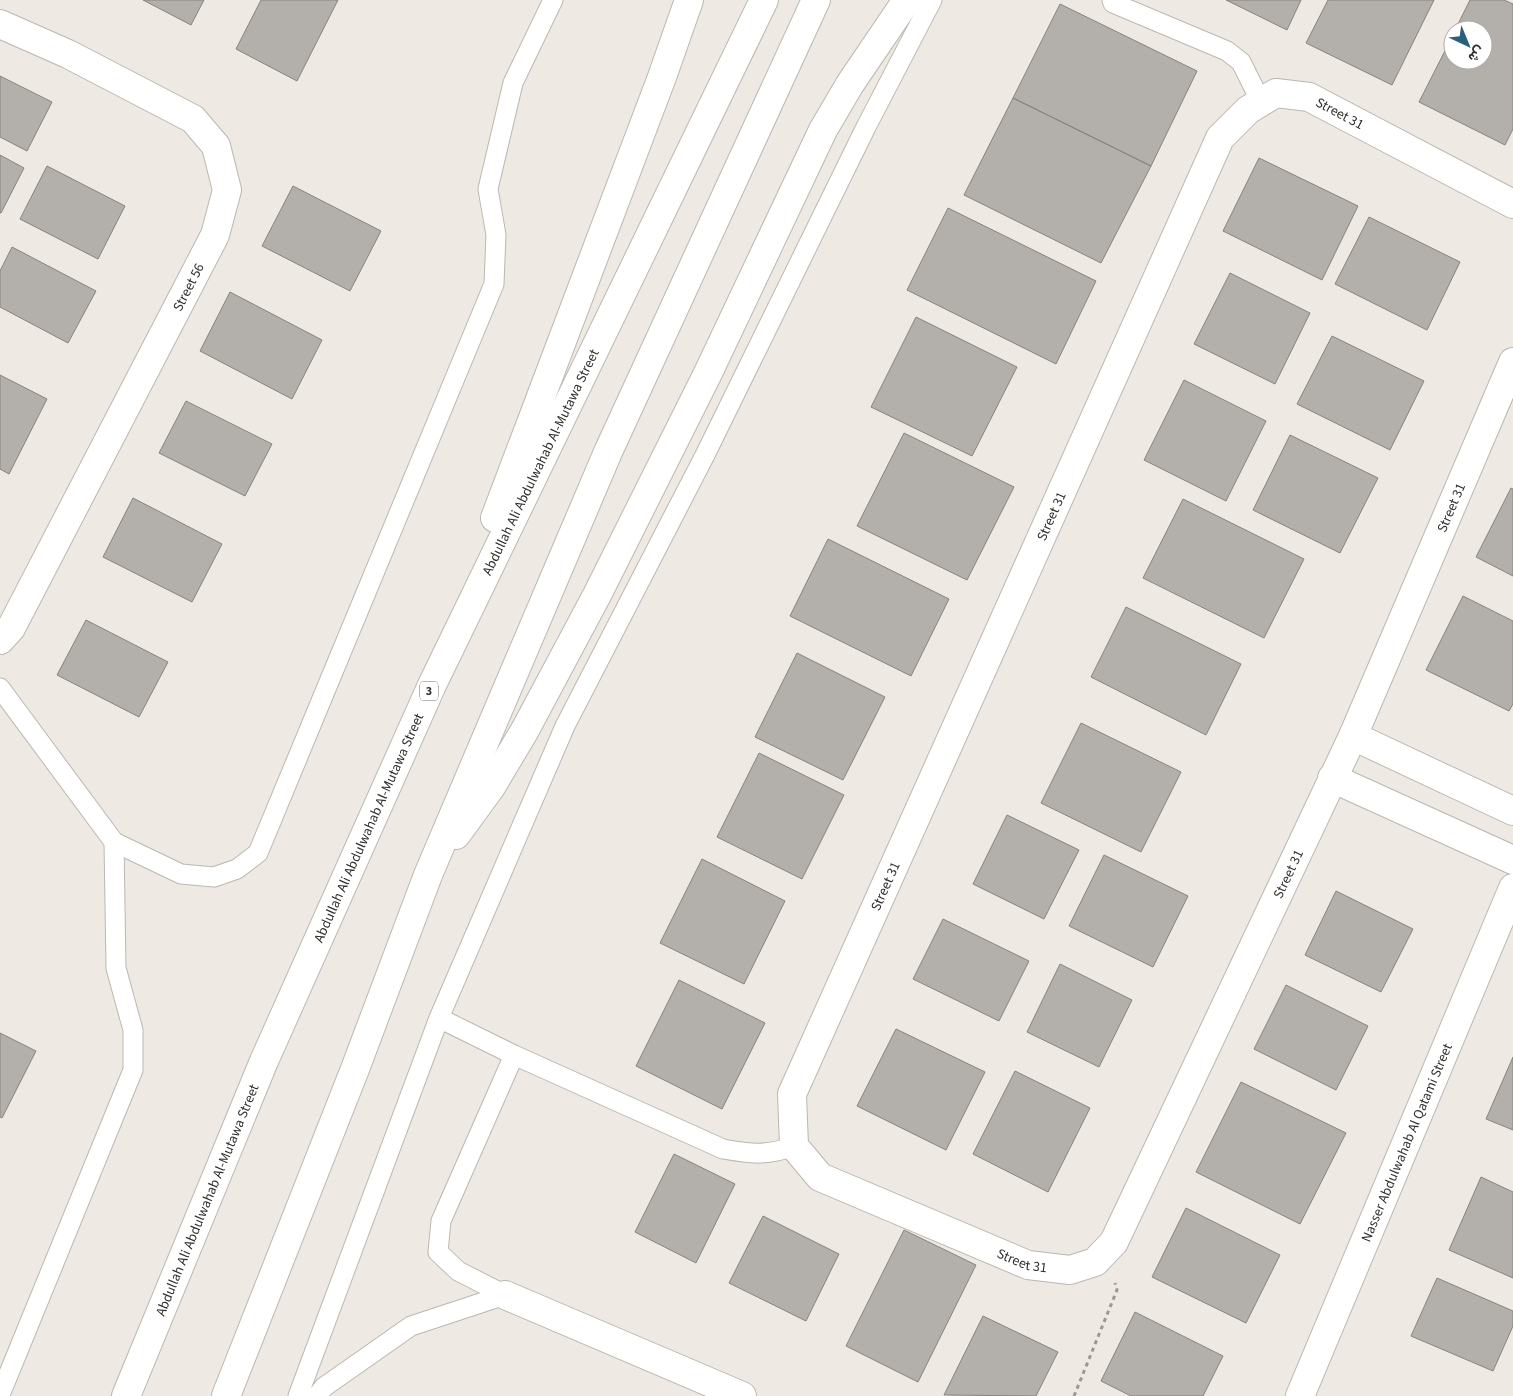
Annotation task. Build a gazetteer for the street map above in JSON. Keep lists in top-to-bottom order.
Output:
{
  "streets": {
    "main road": [
      "Street 31",
      "Street 56",
      "Abdullah Ali Abdulwahab Al-Mutawa Street",
      "3",
      "Nasser Abdulwahab Al Qatami Street"
    ]
  },
  "north": "bottom right"
}
